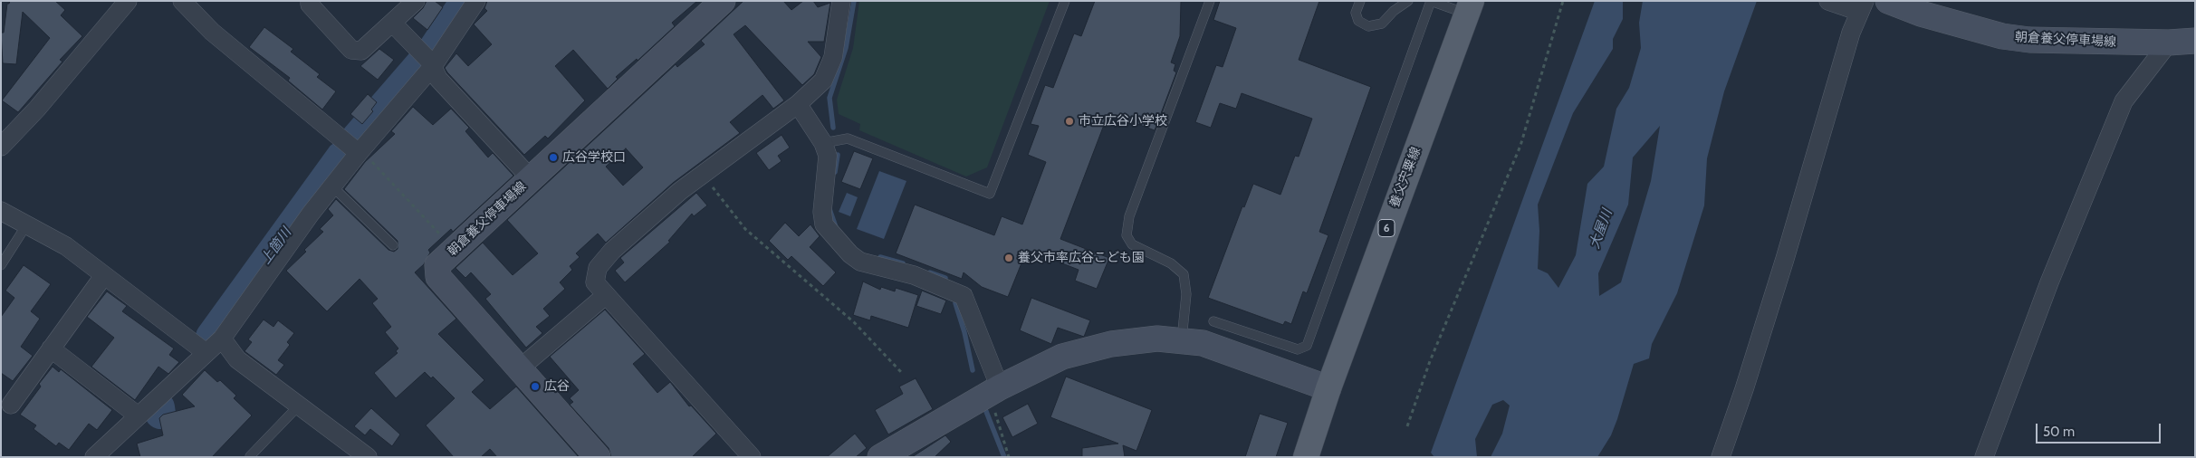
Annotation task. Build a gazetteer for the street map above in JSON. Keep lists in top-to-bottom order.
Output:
{
  "streets": {
    "main road": ["朝倉養父停車場線", "養父宍粟線", "6"]
  },
  "water": ["大屋川", "上箇川"],
  "places": [
    "市立広谷小学校",
    "広谷学校口",
    "養父市率広谷こども園",
    "広谷"
  ],
  "scale_bar": "50 m"
}
